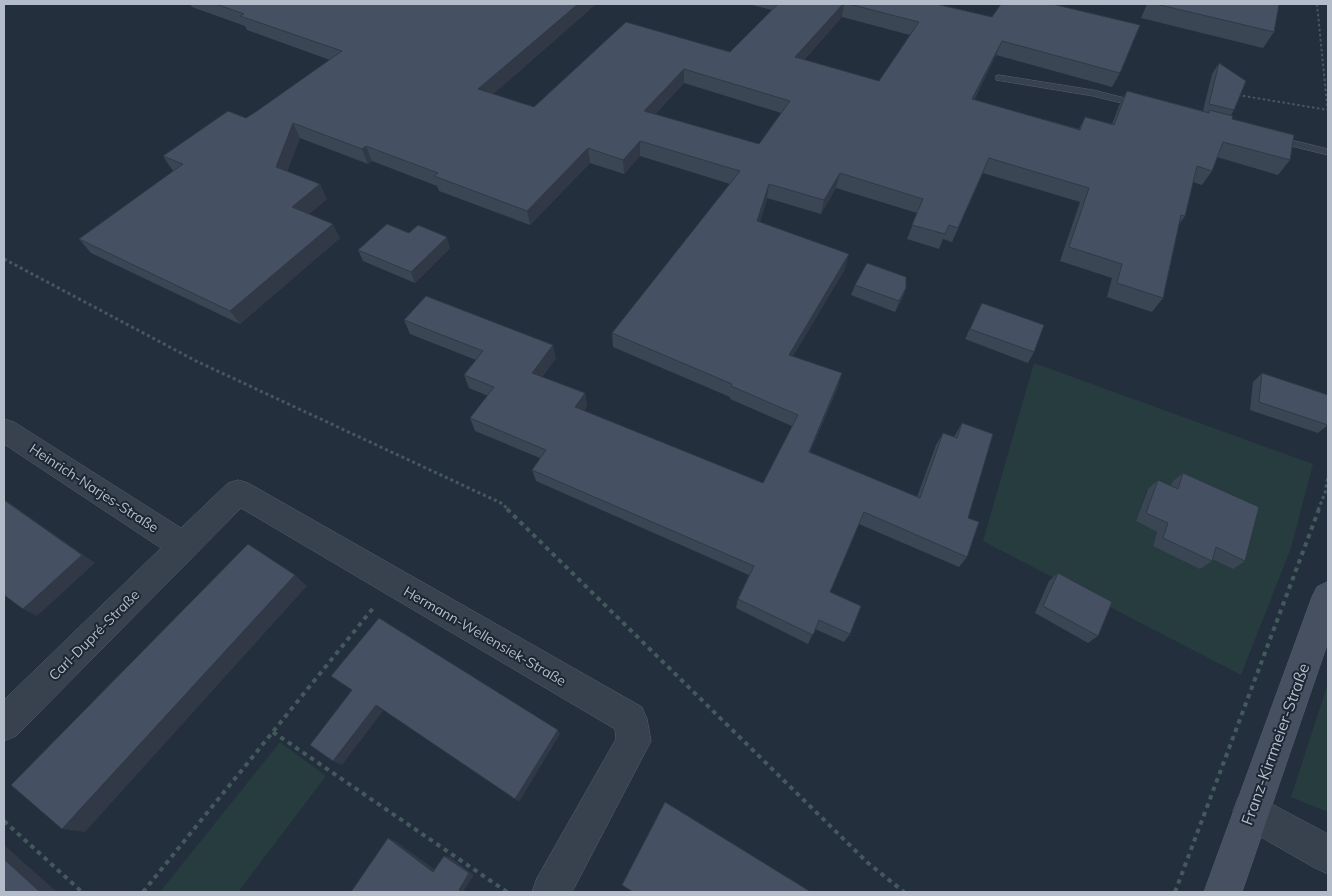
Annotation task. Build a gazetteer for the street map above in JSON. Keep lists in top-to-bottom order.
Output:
{
  "streets": {
    "street": [
      "Heinrich-Narjes-Straße",
      "Carl-Dupré-Straße",
      "Hermann-Wellensiek-Straße",
      "Franz-Kirrmeier-Straße"
    ]
  },
  "crossings": [
    ["Heinrich-Narjes-Straße", "Carl-Dupré-Straße"],
    ["Heinrich-Narjes-Straße", "Hermann-Wellensiek-Straße"],
    ["Carl-Dupré-Straße", "Hermann-Wellensiek-Straße"]
  ]
}
